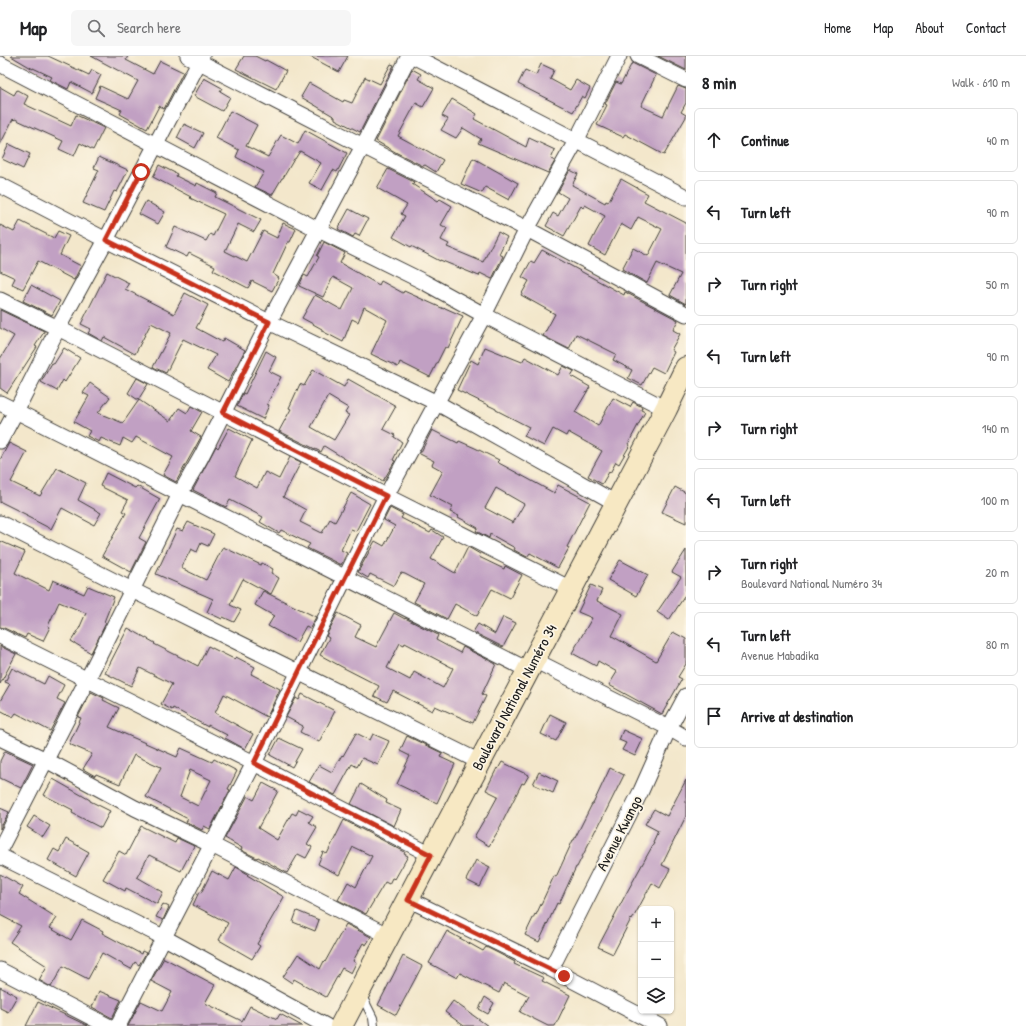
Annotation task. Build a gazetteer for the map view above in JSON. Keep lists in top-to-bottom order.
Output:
{
  "streets": {
    "main road": ["Boulevard National Numéro 34"],
    "street": ["Avenue Kwango"]
  },
  "page": {
    "header": "Map",
    "search": "Search here",
    "nav": [
      "Home",
      "Map",
      "About",
      "Contact"
    ],
    "heading": ["8 min", "Walk · 610 m"],
    "list": [
      ["Continue", "40 m"],
      ["Turn left", "90 m"],
      ["Turn right", "50 m"],
      ["Turn left", "90 m"],
      ["Turn right", "140 m"],
      ["Turn left", "100 m"],
      ["Turn right", "Boulevard National Numéro 34", "20 m"],
      ["Turn left", "Avenue Mabadika", "80 m"],
      "Arrive at destination"
    ],
    "map_buttons": ["+", "−"]
  }
}
